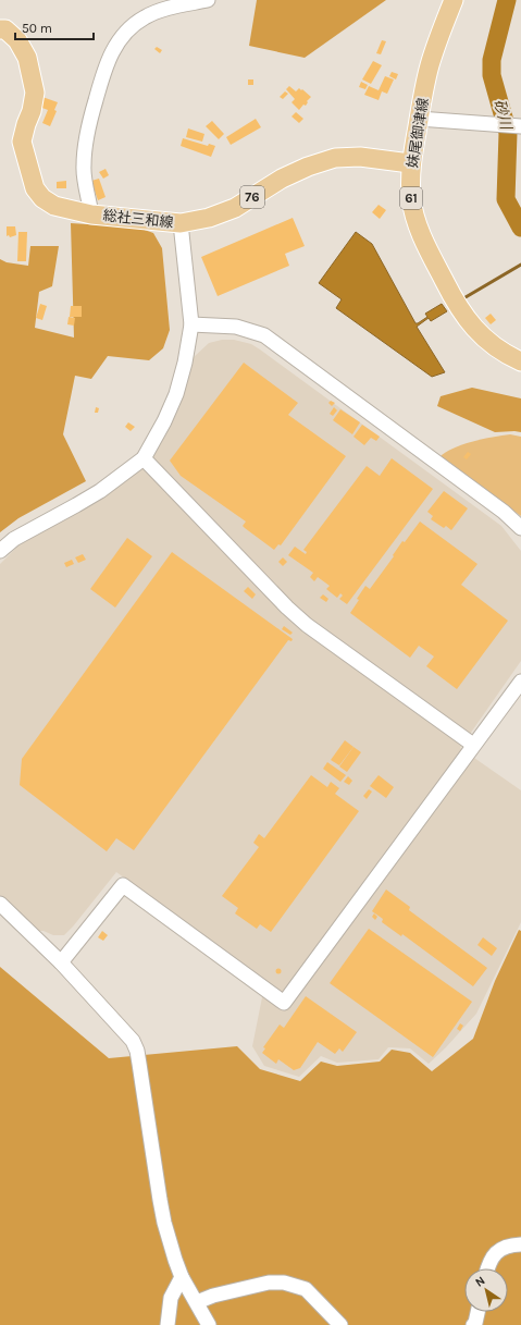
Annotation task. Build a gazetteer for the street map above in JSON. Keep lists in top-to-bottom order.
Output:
{
  "streets": {
    "main road": [
      "妹尾御津線",
      "76",
      "61",
      "総社三和線"
    ]
  },
  "crossings": [
    ["妹尾御津線", "総社三和線"]
  ],
  "water": ["砂川"],
  "scale_bar": "50 m",
  "north": "top left"
}
